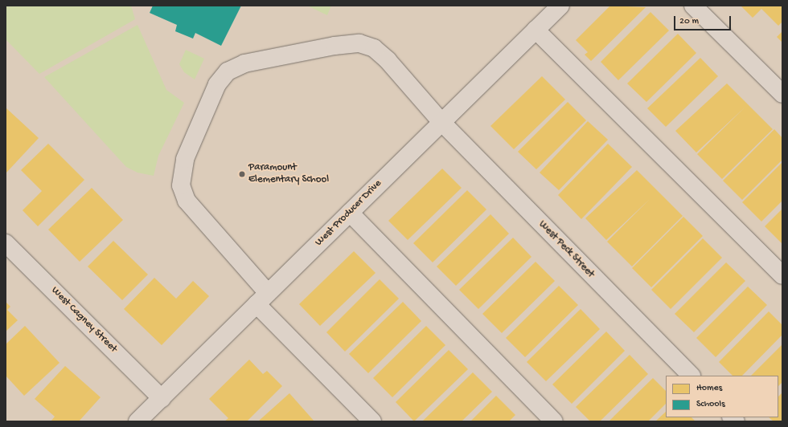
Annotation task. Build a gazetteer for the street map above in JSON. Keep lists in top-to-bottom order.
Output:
{
  "streets": {
    "street": ["West Producer Drive", "West Peck Street", "West Cagney Street"]
  },
  "crossings": [
    ["West Producer Drive", "West Peck Street"],
    ["West Producer Drive", "West Cagney Street"]
  ],
  "places": ["Paramount Elementary School"],
  "legend": ["Homes", "Schools"],
  "scale_bar": "20 m"
}
